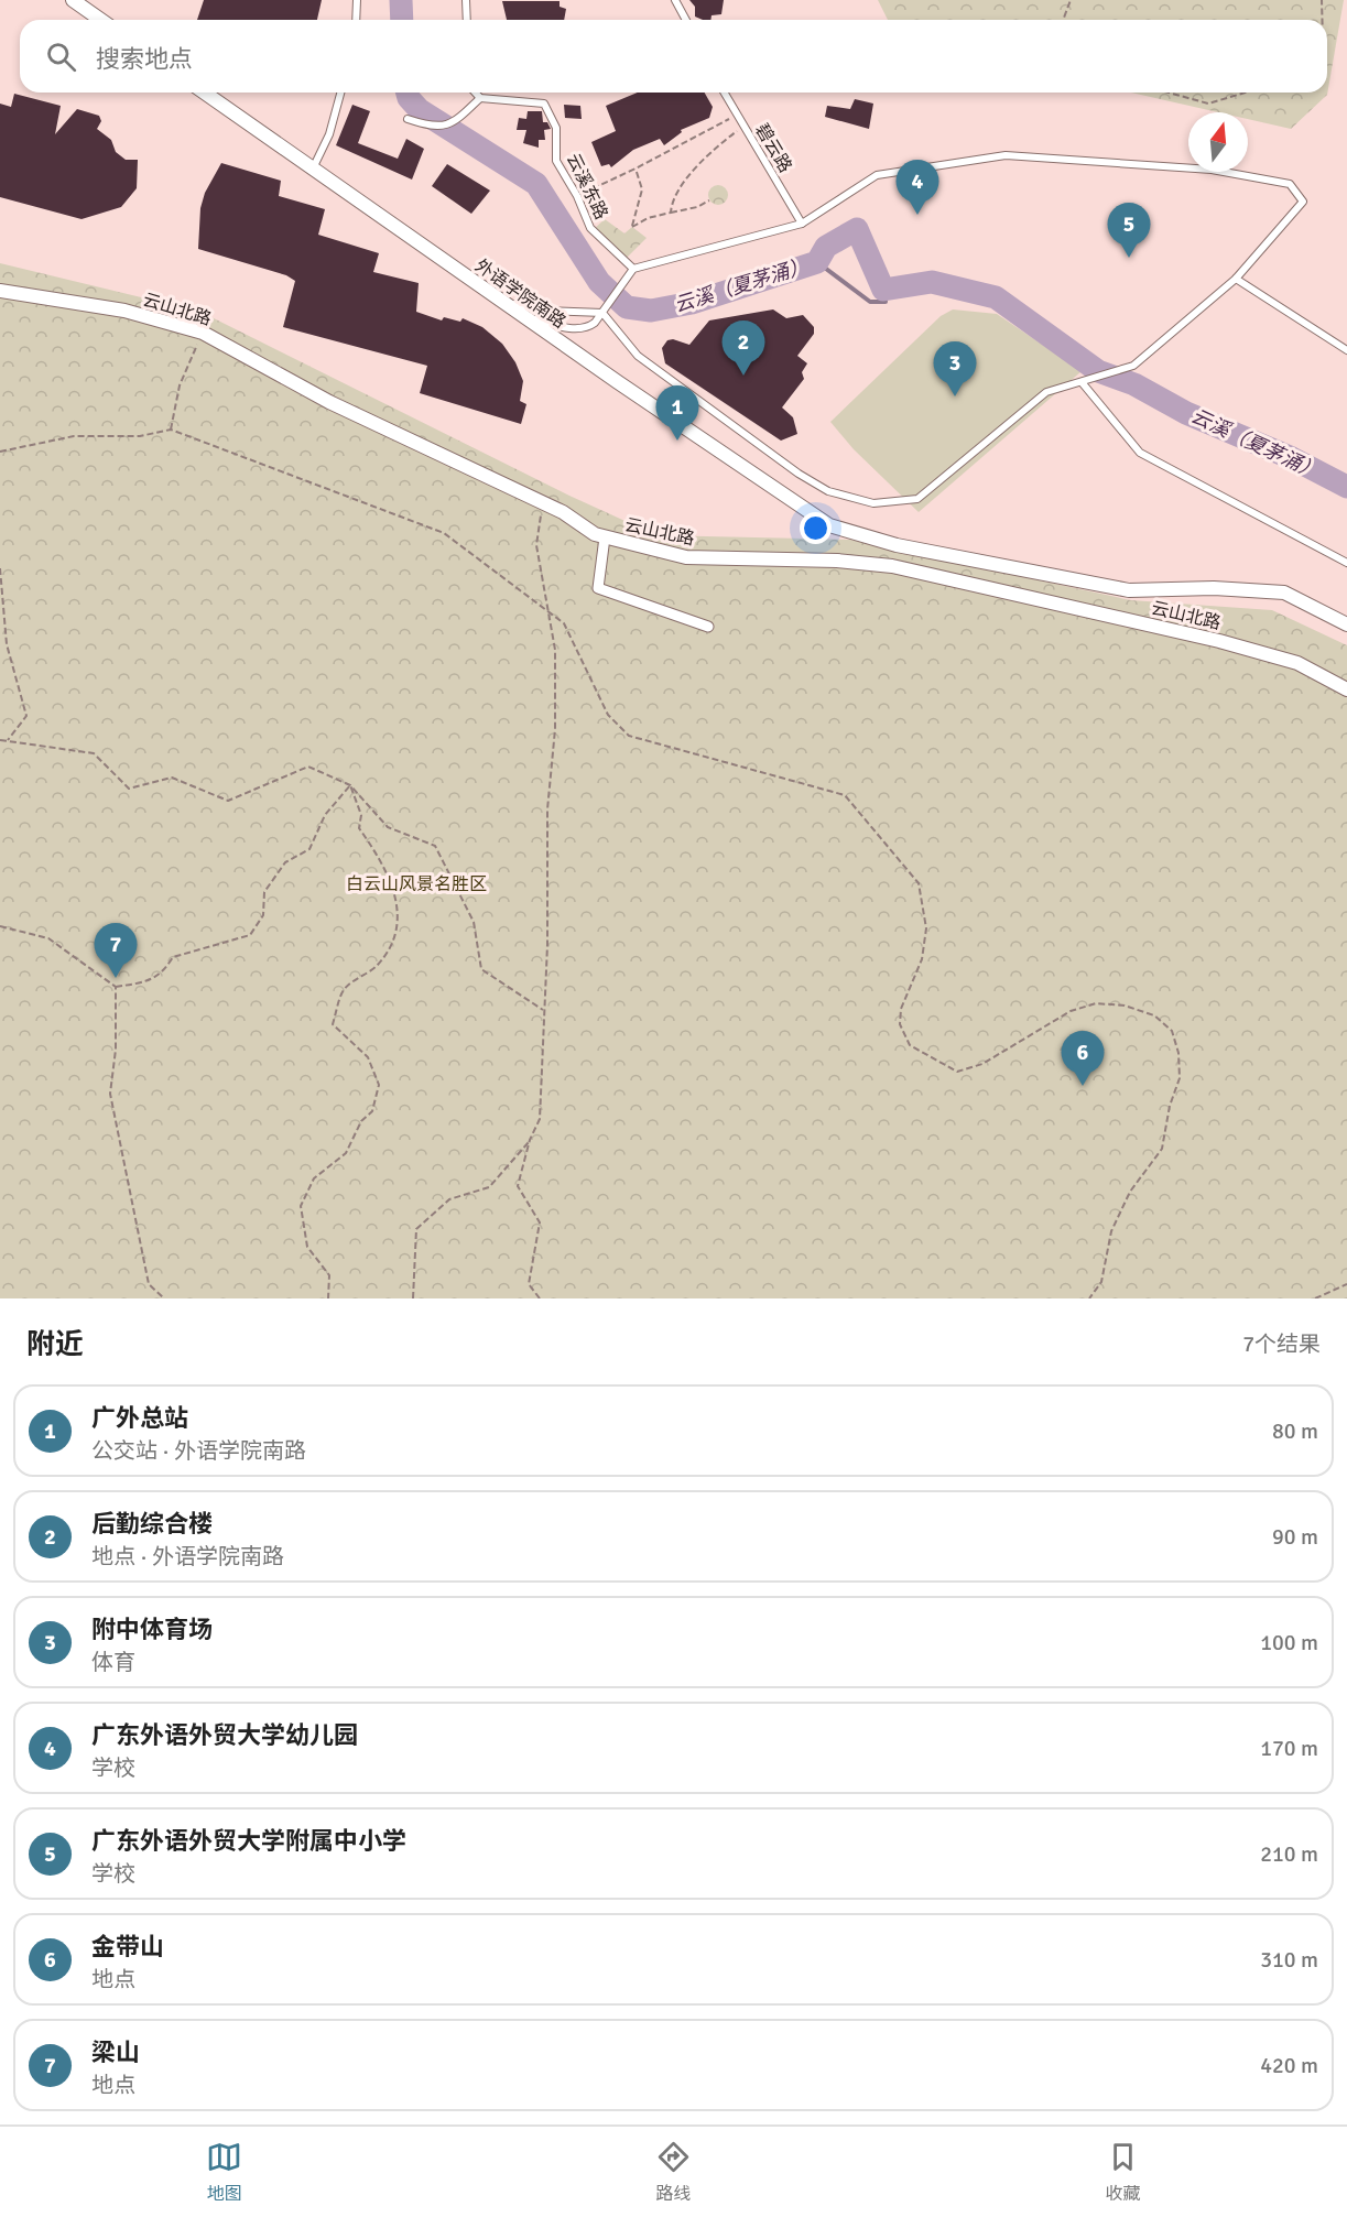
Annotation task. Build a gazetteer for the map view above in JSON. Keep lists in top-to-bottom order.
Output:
{
  "streets": {
    "street": ["外语学院南路", "云山北路"],
    "lane": ["碧云路", "云溪东路"]
  },
  "water": ["云溪（夏茅涌）"],
  "parks": ["白云山风景名胜区"],
  "north": "top",
  "page": {
    "search": "搜索地点",
    "pins": [
      "4",
      "5",
      "2",
      "3",
      "1",
      "7",
      "6"
    ],
    "heading": ["附近", "7个结果"],
    "list": [
      {
        "mark": "1",
        "name": "广外总站",
        "note": "公交站 · 外语学院南路",
        "value": "80 m"
      },
      {
        "mark": "2",
        "name": "后勤综合楼",
        "note": "地点 · 外语学院南路",
        "value": "90 m"
      },
      {
        "mark": "3",
        "name": "附中体育场",
        "note": "体育",
        "value": "100 m"
      },
      {
        "mark": "4",
        "name": "广东外语外贸大学幼儿园",
        "note": "学校",
        "value": "170 m"
      },
      {
        "mark": "5",
        "name": "广东外语外贸大学附属中小学",
        "note": "学校",
        "value": "210 m"
      },
      {
        "mark": "6",
        "name": "金带山",
        "note": "地点",
        "value": "310 m"
      },
      {
        "mark": "7",
        "name": "梁山",
        "note": "地点",
        "value": "420 m"
      }
    ],
    "nav": ["地图", "路线", "收藏"]
  }
}
